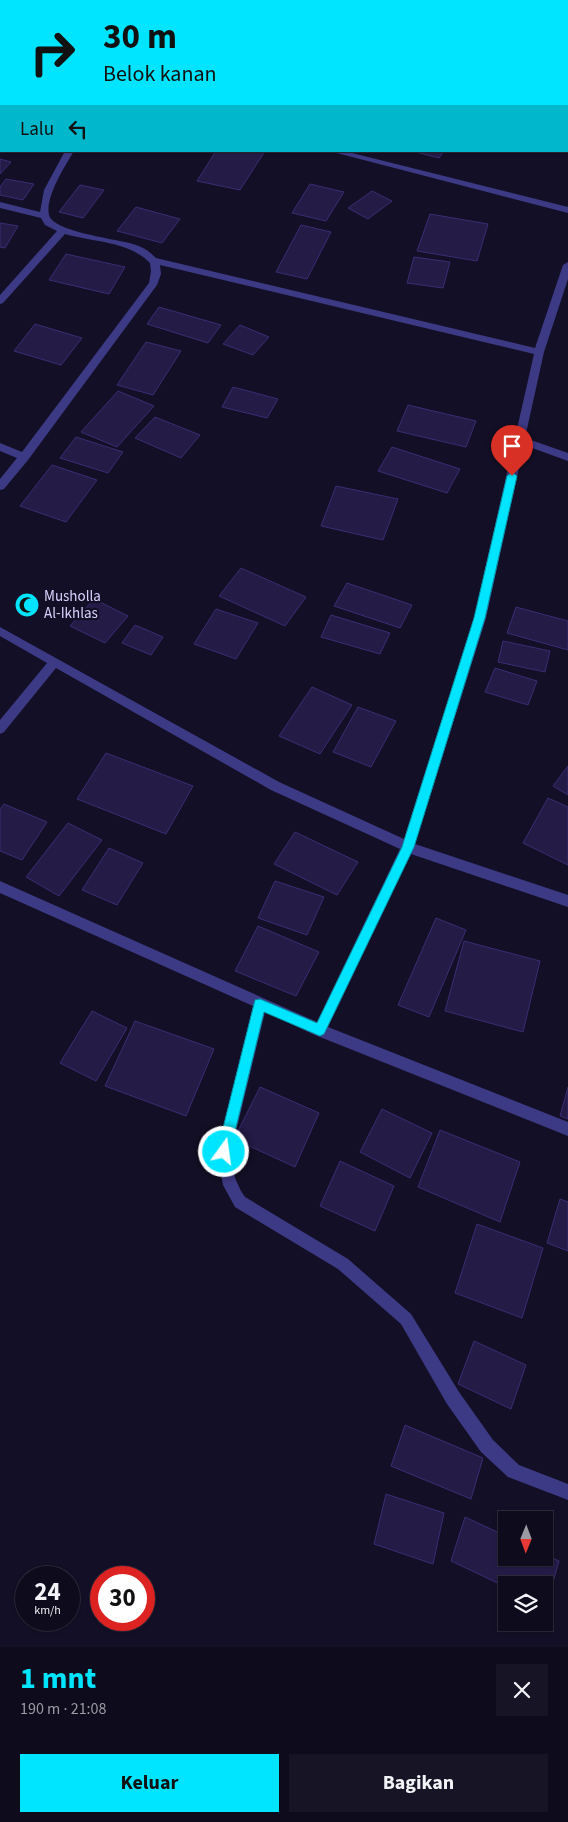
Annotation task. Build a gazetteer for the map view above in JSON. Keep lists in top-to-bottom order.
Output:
{
  "places": {
    "mosque": ["Musholla Al-Ikhlas"]
  },
  "north": "bottom",
  "page": {
    "turn": ["30 m", "Belok kanan"],
    "then": "Lalu",
    "speed": "24 km/h",
    "limit": "30",
    "heading": ["1 mnt", "190 m · 21:08"],
    "buttons": ["Keluar", "Bagikan"]
  }
}
